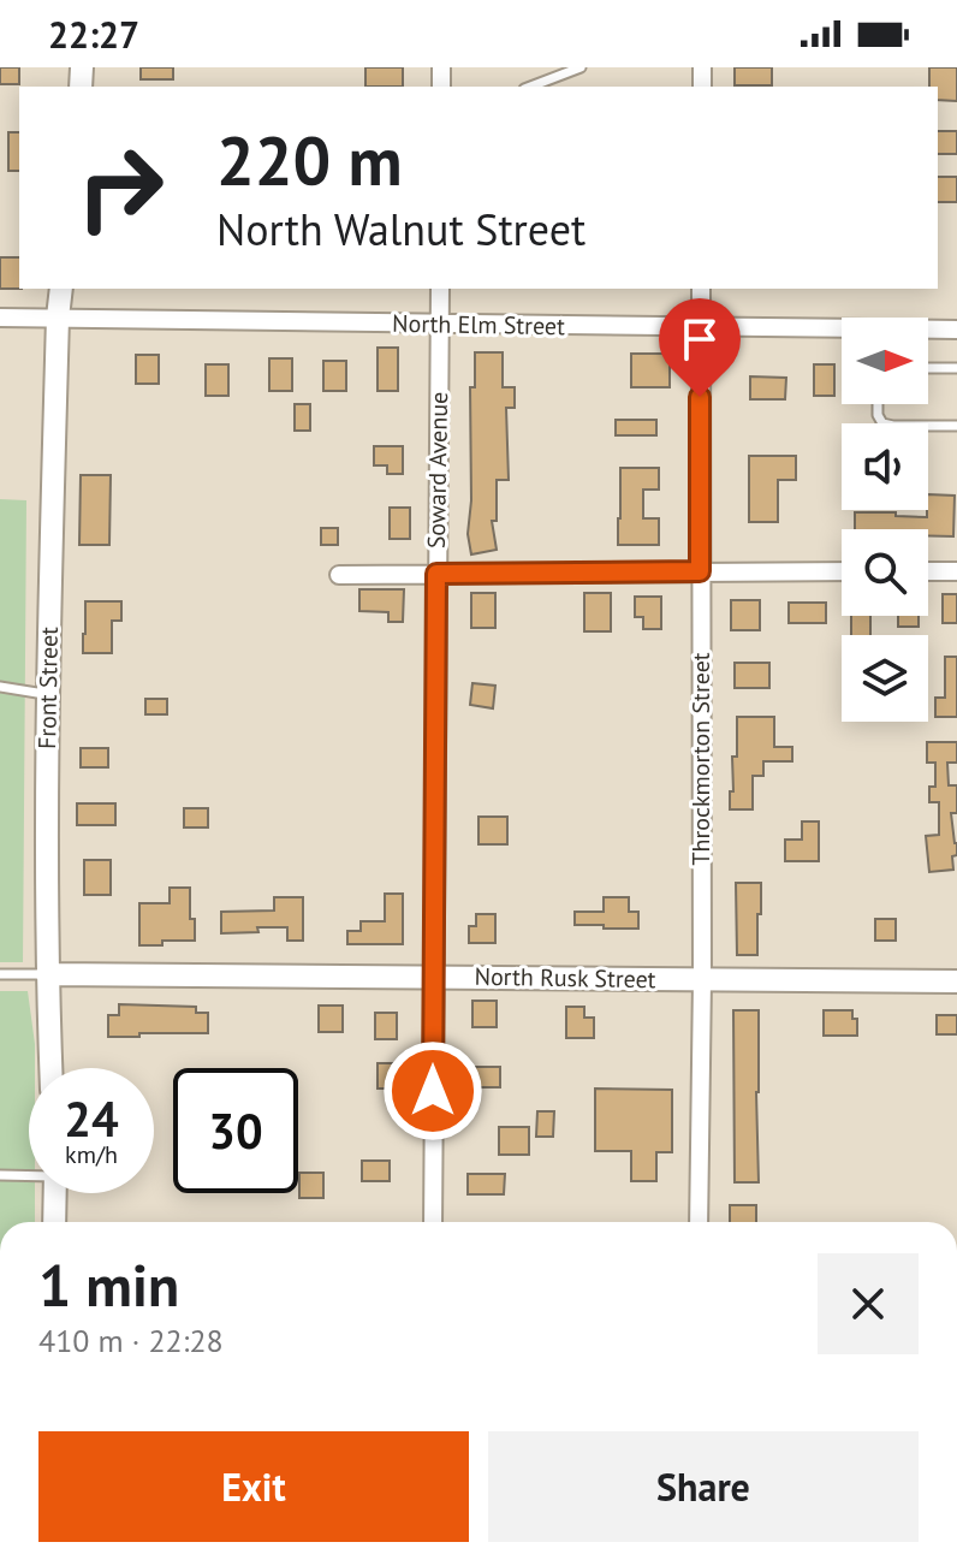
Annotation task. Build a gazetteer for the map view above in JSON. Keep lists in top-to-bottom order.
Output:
{
  "streets": {
    "street": [
      "North Elm Street",
      "Soward Avenue",
      "Front Street",
      "Throckmorton Street",
      "North Rusk Street"
    ]
  },
  "crossings": [
    ["North Elm Street", "Soward Avenue"],
    ["North Elm Street", "Front Street"],
    ["North Elm Street", "Throckmorton Street"],
    ["Soward Avenue", "North Rusk Street"],
    ["Front Street", "North Rusk Street"],
    ["Throckmorton Street", "North Rusk Street"]
  ],
  "north": "right",
  "page": {
    "status": "22:27",
    "turn": ["220 m", "North Walnut Street"],
    "speed": "24 km/h",
    "limit": "30",
    "heading": ["1 min", "410 m · 22:28"],
    "buttons": ["Exit", "Share"]
  }
}
